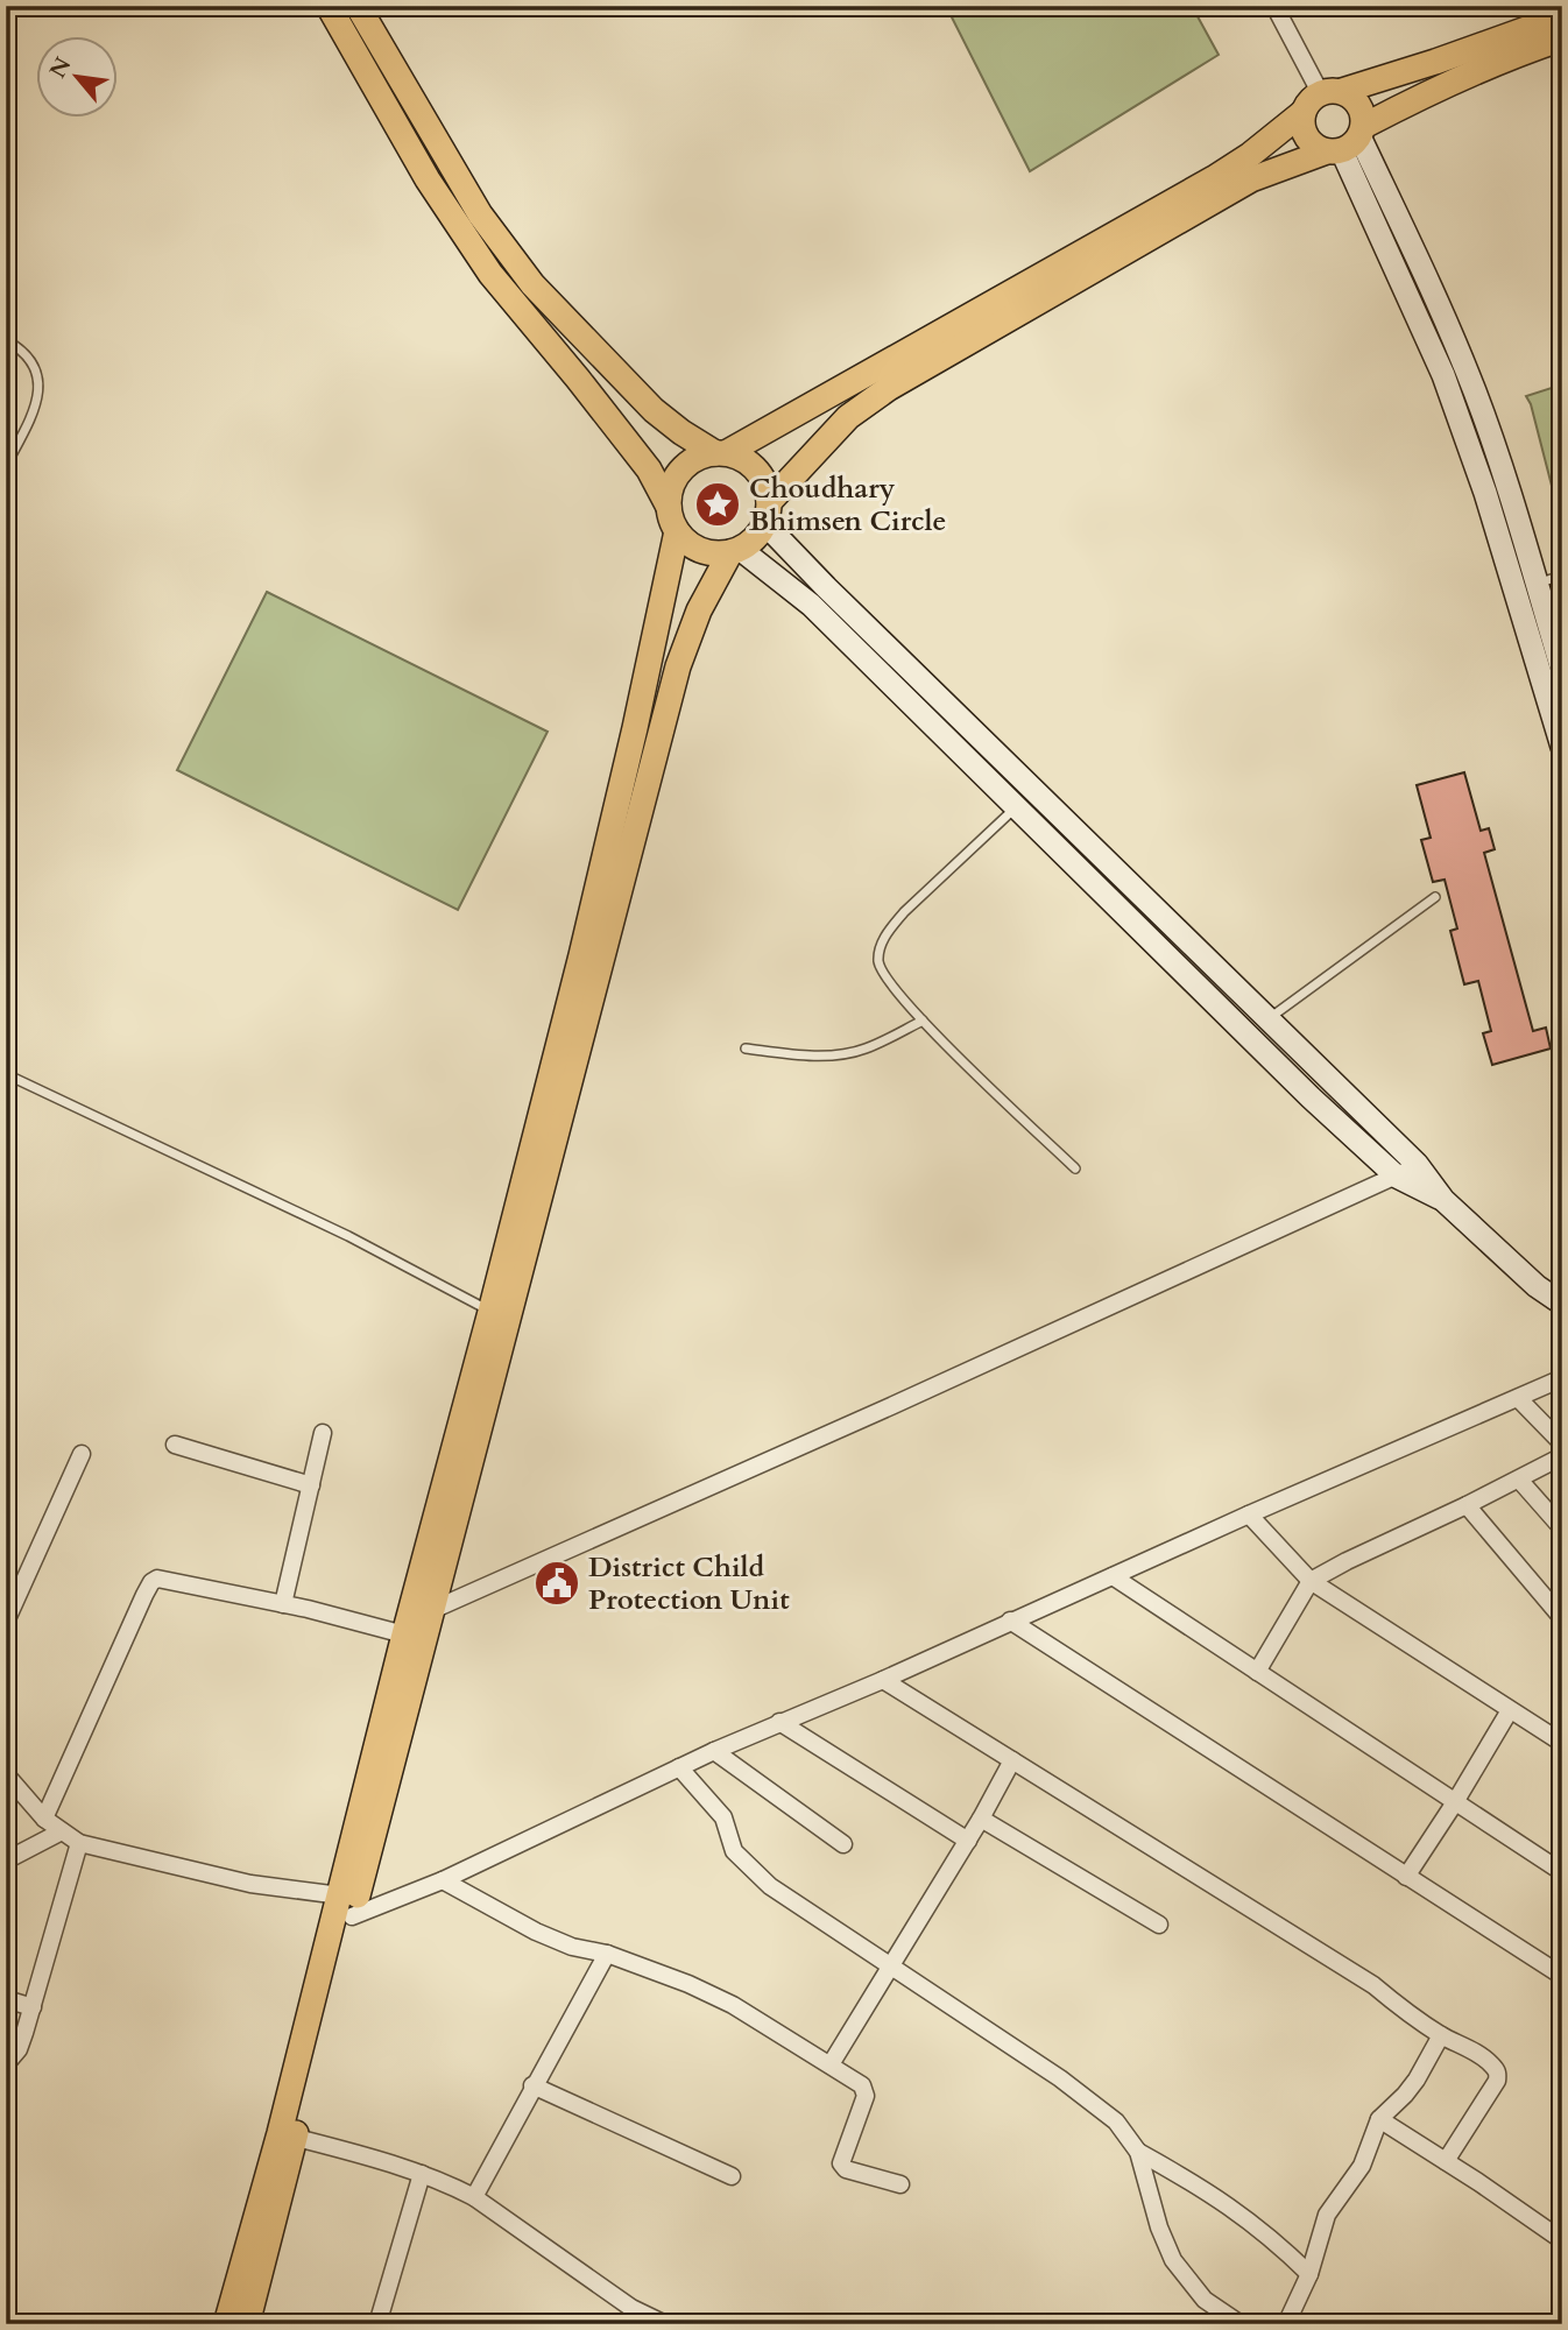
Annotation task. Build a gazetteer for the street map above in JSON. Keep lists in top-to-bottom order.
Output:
{
  "places": {
    "place": ["Choudhary Bhimsen Circle"],
    "public building": ["District Child Protection Unit"]
  },
  "north": "top left"
}
